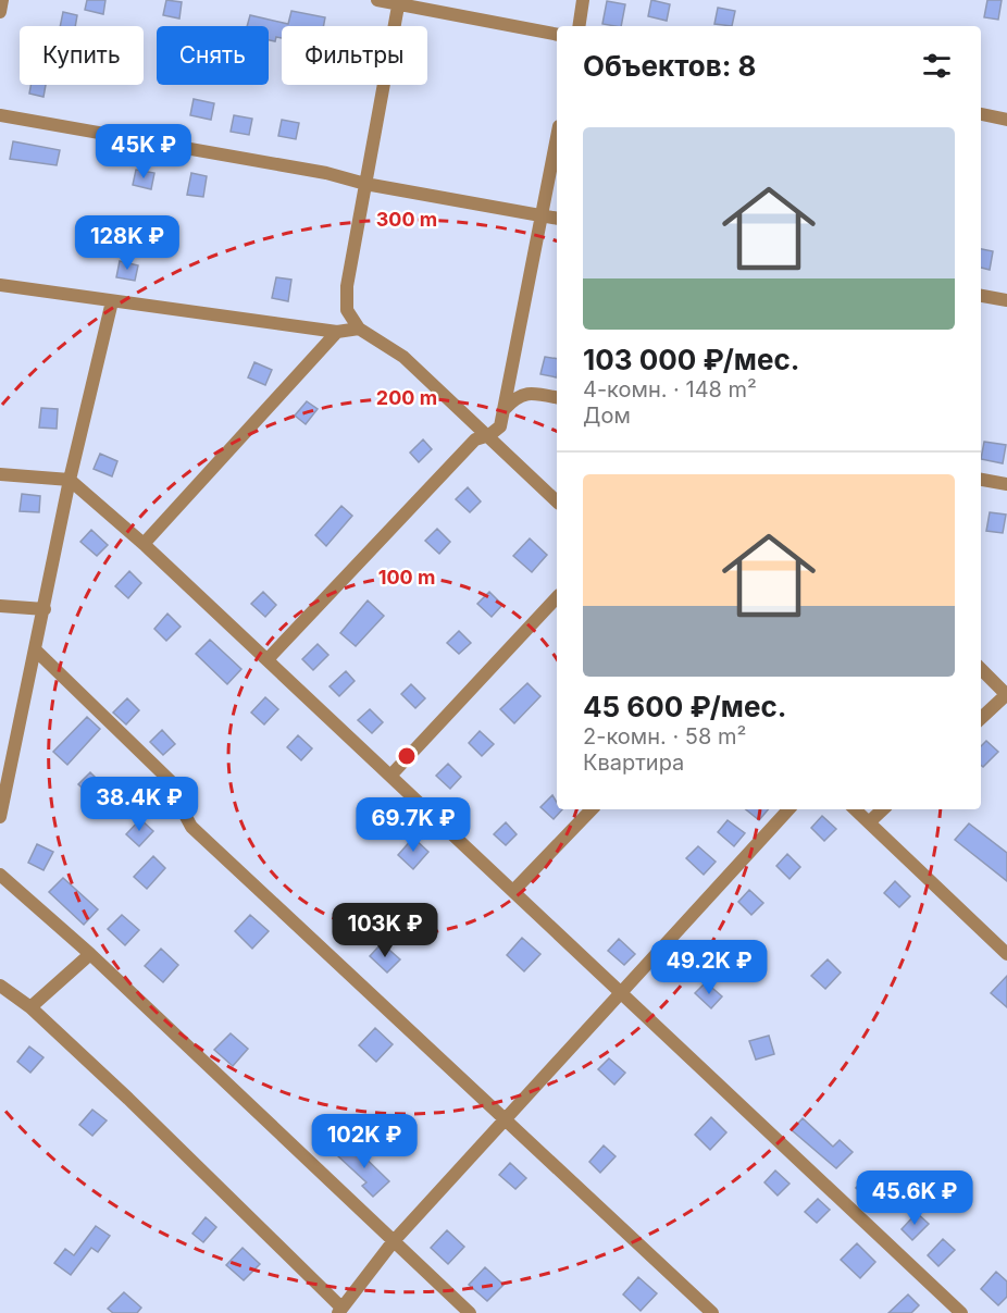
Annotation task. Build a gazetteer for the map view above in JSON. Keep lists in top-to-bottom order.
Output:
{
  "page": {
    "chip": ["Купить", "Снять", "Фильтры"],
    "heading": "Объектов: 8",
    "list": [
      {
        "name": "103 000 ₽/мес.",
        "note": "4-комн. · 148 m² · Дом"
      },
      {
        "name": "45 600 ₽/мес.",
        "note": "2-комн. · 58 m² · Квартира"
      }
    ],
    "price": [
      "45K ₽",
      "128K ₽",
      "38.4K ₽",
      "69.7K ₽",
      "103K ₽",
      "49.2K ₽",
      "102K ₽",
      "45.6K ₽"
    ]
  },
  "rings": ["300 m", "200 m", "100 m"]
}
